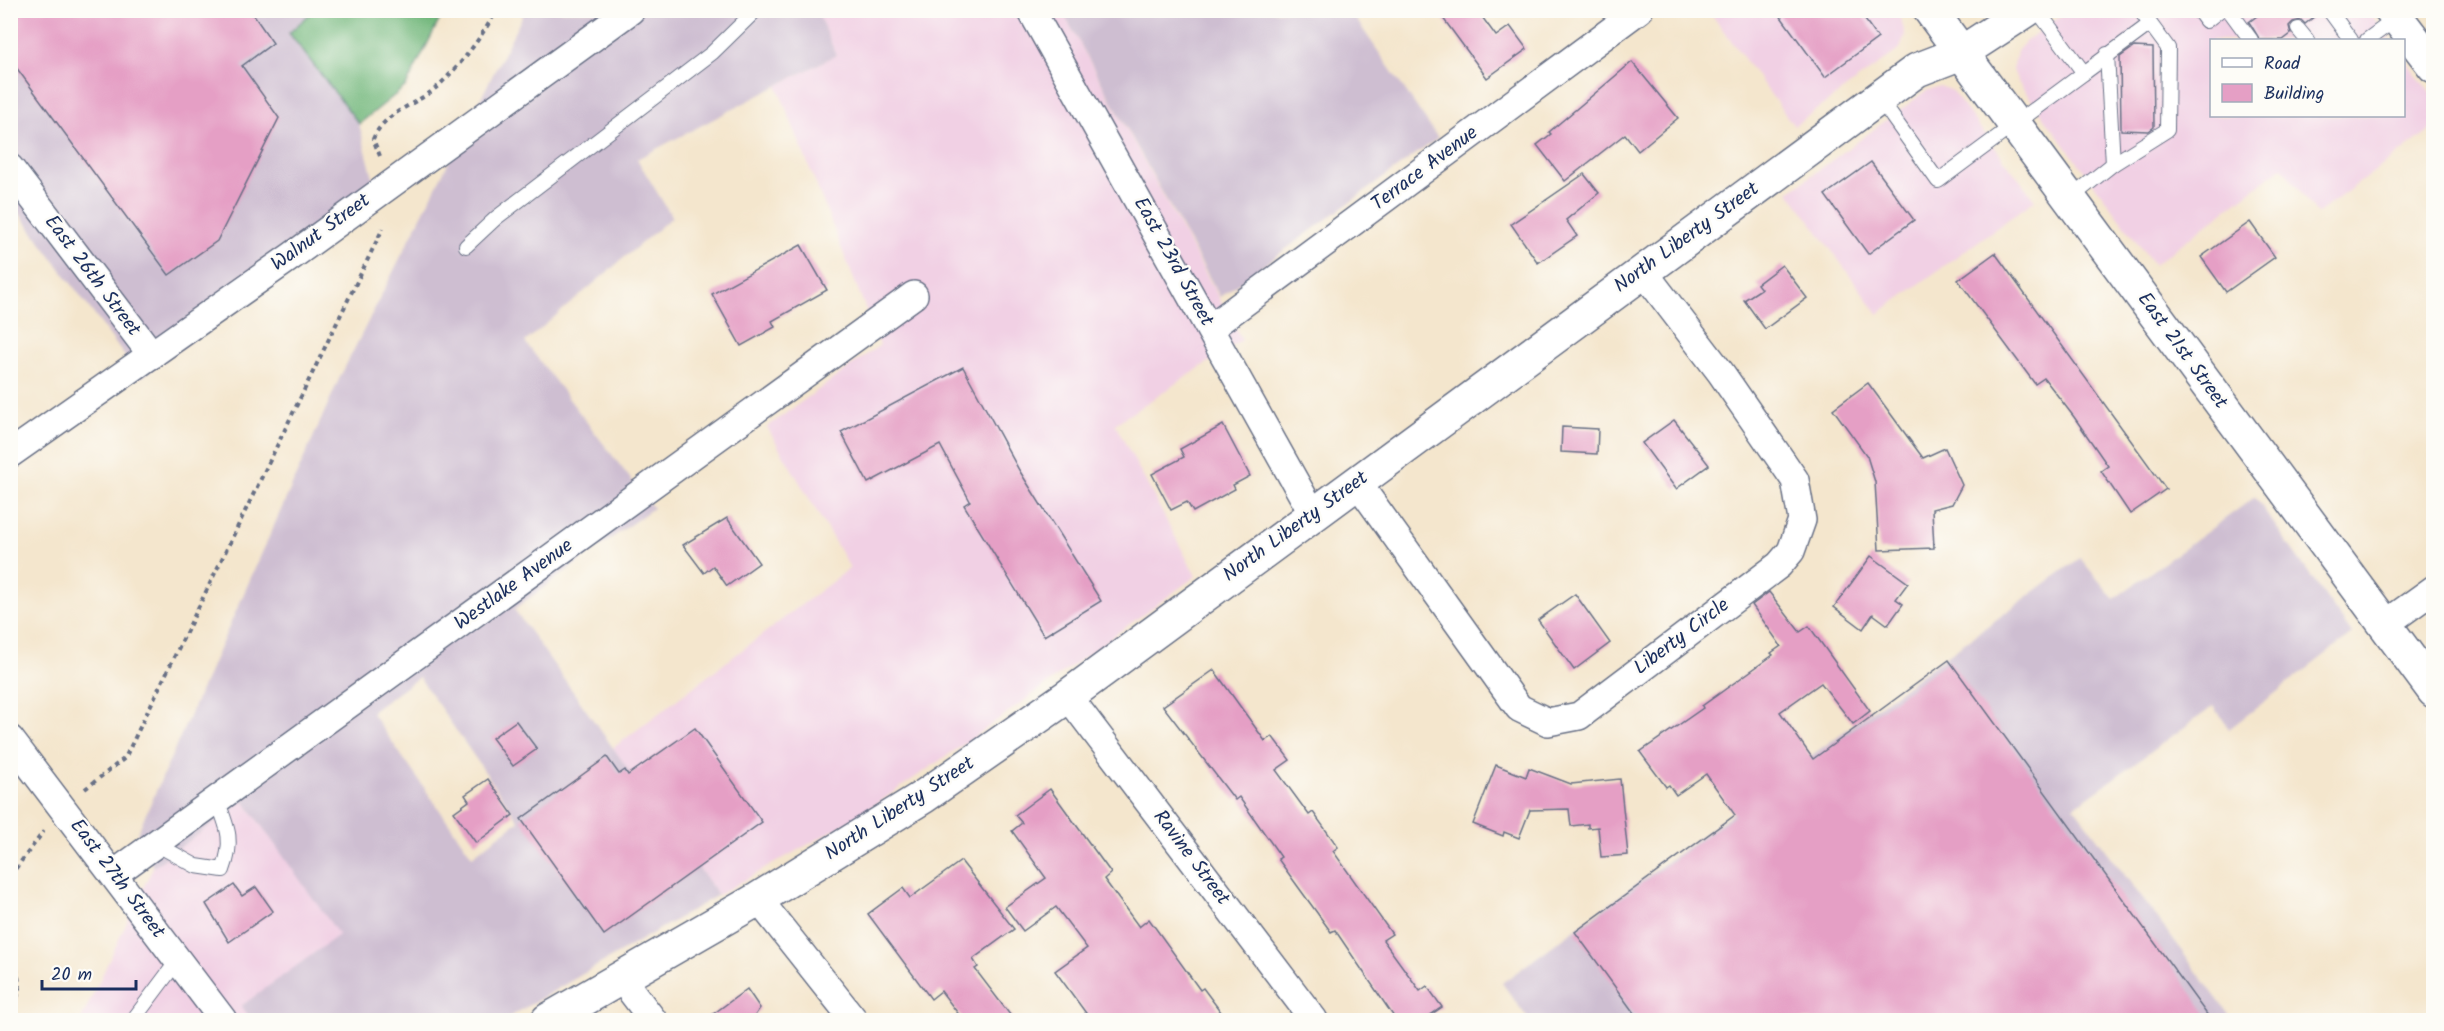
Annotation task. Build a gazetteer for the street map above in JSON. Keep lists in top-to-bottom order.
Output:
{
  "streets": {
    "street": [
      "Terrace Avenue",
      "Walnut Street",
      "North Liberty Street",
      "East 23rd Street",
      "East 26th Street",
      "East 21st Street",
      "Westlake Avenue",
      "Liberty Circle",
      "Ravine Street",
      "East 27th Street"
    ]
  },
  "crossings": [
    ["Terrace Avenue", "East 23rd Street"],
    ["Walnut Street", "East 26th Street"],
    ["North Liberty Street", "East 23rd Street"],
    ["North Liberty Street", "East 21st Street"],
    ["North Liberty Street", "Liberty Circle"],
    ["North Liberty Street", "Ravine Street"],
    ["Westlake Avenue", "East 27th Street"]
  ],
  "legend": ["Road", "Building"],
  "scale_bar": "20 m"
}
